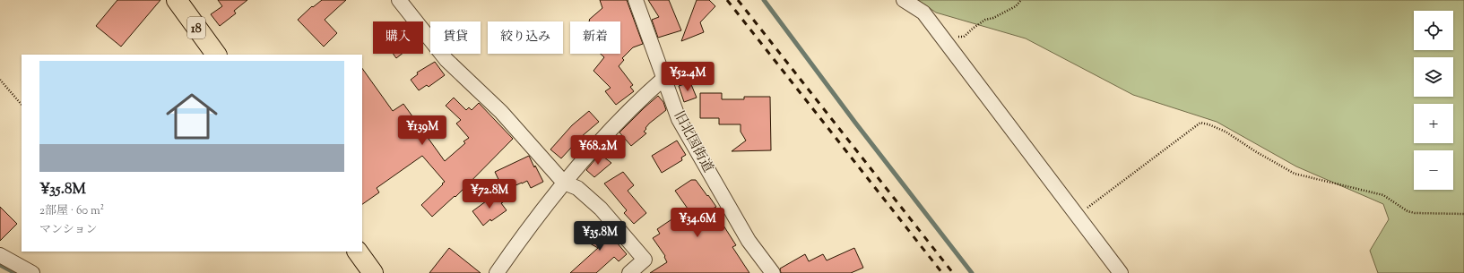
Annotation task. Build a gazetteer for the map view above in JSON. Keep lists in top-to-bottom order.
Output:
{
  "streets": {
    "highway": ["18"],
    "street": ["旧北国街道"]
  },
  "page": {
    "map_buttons": ["+", "−"],
    "chip": [
      "購入",
      "賃貸",
      "絞り込み",
      "新着"
    ],
    "list": [
      {
        "name": "¥35.8M",
        "note": "2部屋 · 60 m² · マンション"
      }
    ],
    "price": [
      "¥52.4M",
      "¥139M",
      "¥68.2M",
      "¥72.8M",
      "¥34.6M",
      "¥35.8M"
    ]
  }
}
